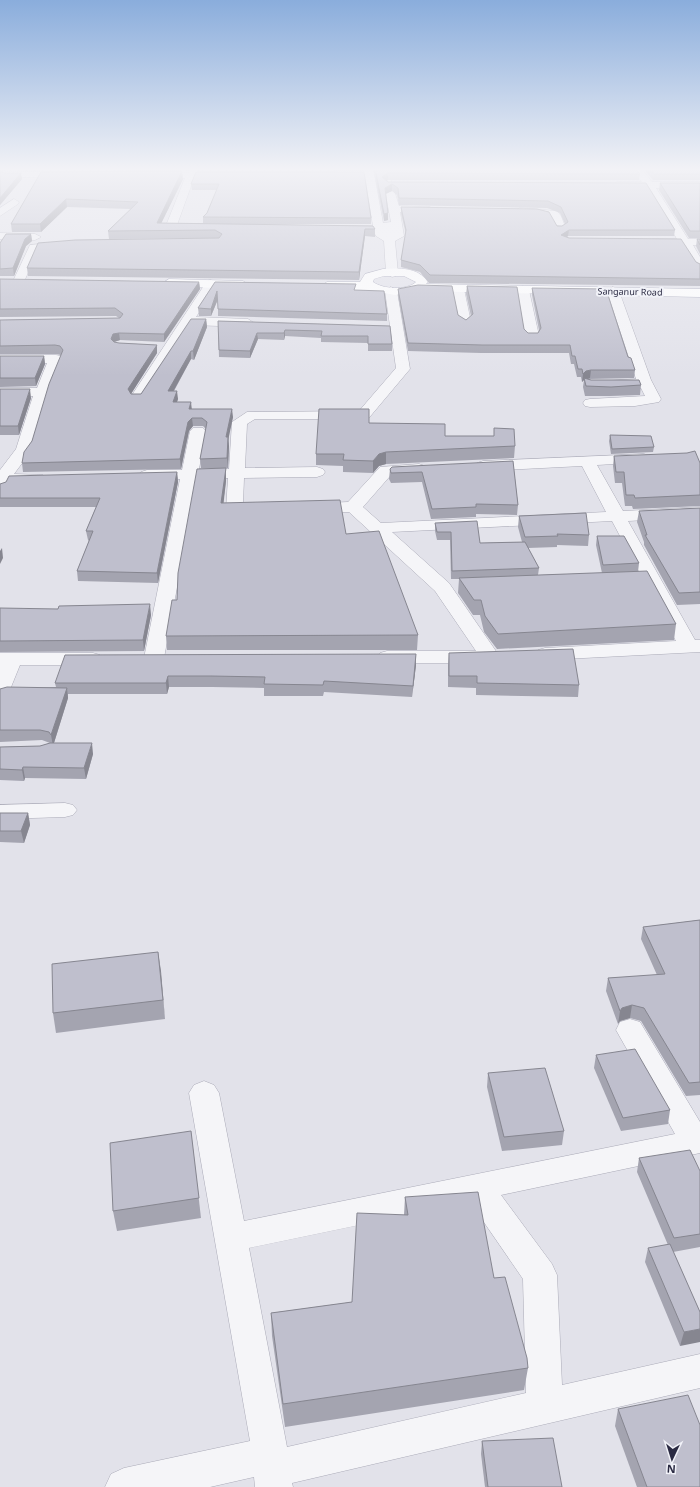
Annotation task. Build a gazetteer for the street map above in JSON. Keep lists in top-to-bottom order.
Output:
{
  "streets": {
    "main road": ["Sanganur Road"]
  },
  "north": "bottom"
}
